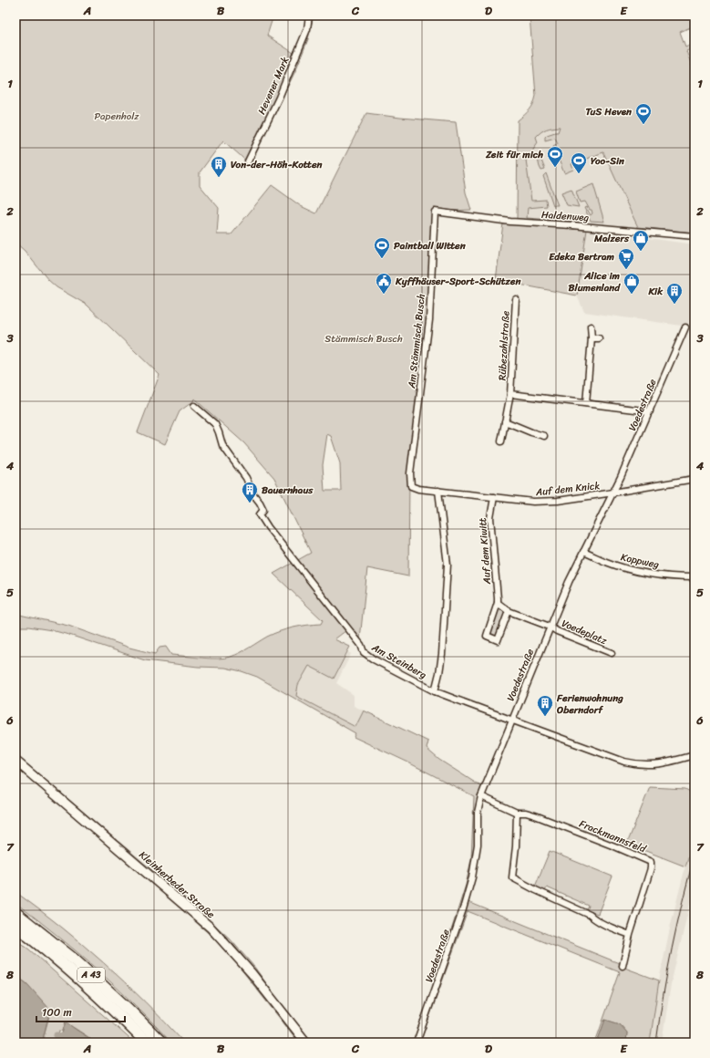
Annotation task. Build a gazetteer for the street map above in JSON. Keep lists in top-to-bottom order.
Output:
{
  "streets": {
    "highway": ["A 43"],
    "street": [
      "Hevener Mark",
      "Haldenweg",
      "Am Stämmisch Busch",
      "Rübezahlstraße",
      "Voedestraße",
      "Auf dem Knick",
      "Auf dem Kiwitt",
      "Koppweg",
      "Voedeplatz",
      "Am Steinberg",
      "Frackmannsfeld",
      "Kleinherbeder Straße"
    ]
  },
  "crossings": [
    ["Haldenweg", "Am Stämmisch Busch"],
    ["Am Stämmisch Busch", "Auf dem Knick"],
    ["Rübezahlstraße", "Voedestraße"],
    ["Voedestraße", "Auf dem Knick"],
    ["Voedestraße", "Koppweg"],
    ["Voedestraße", "Voedeplatz"],
    ["Voedestraße", "Am Steinberg"],
    ["Voedestraße", "Frackmannsfeld"],
    ["Auf dem Knick", "Auf dem Kiwitt"]
  ],
  "parks": ["Papenholz", "Stämmisch Busch"],
  "places": {
    "sports": [
      "TuS Heven",
      "Zeit für mich",
      "Yoo-Sin",
      "Paintball Witten"
    ],
    "building": [
      "Von-der-Höh-Kotten",
      "Kik",
      "Bauernhaus",
      "Ferienwohnung Oberndorf"
    ],
    "shop": ["Malzers", "Alice im Blumenland"],
    "supermarket": ["Edeka Bertram"],
    "public building": ["Kyffhäuser-Sport-Schützen"]
  },
  "scale_bar": "100 m",
  "grid": {
    "columns": [
      "A",
      "B",
      "C",
      "D",
      "E"
    ],
    "rows": [
      "1",
      "2",
      "3",
      "4",
      "5",
      "6",
      "7",
      "8"
    ]
  }
}
